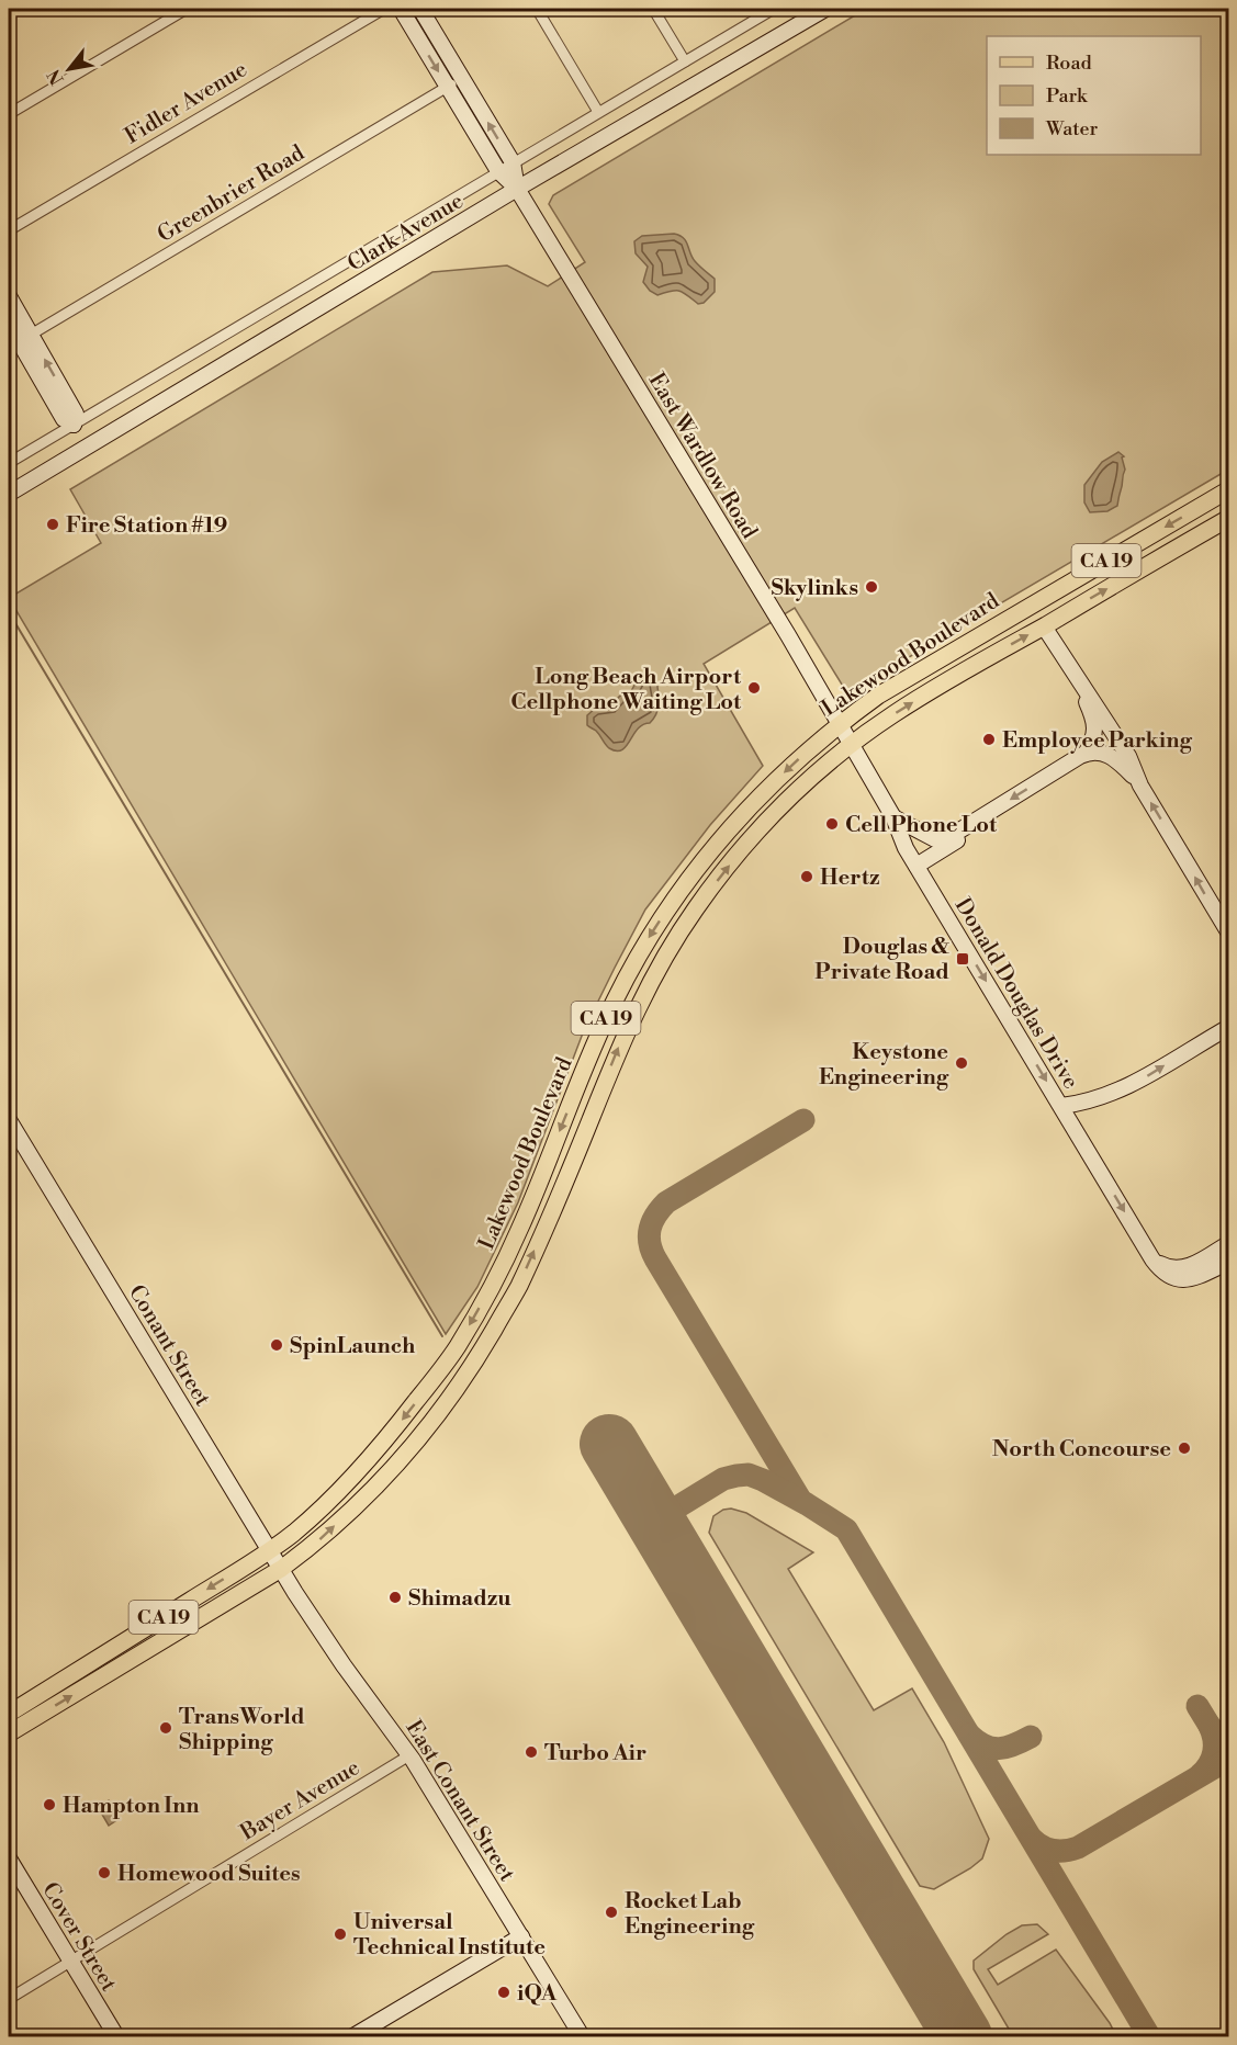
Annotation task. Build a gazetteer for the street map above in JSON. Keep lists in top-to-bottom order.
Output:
{
  "streets": {
    "main road": ["CA 19", "Lakewood Boulevard"],
    "street": [
      "Fidler Avenue",
      "Greenbrier Road",
      "Clark Avenue",
      "East Wardlow Road",
      "Donald Douglas Drive",
      "Conant Street",
      "Bayer Avenue",
      "East Conant Street",
      "Cover Street"
    ]
  },
  "crossings": [
    ["Greenbrier Road", "East Wardlow Road"],
    ["Clark Avenue", "East Wardlow Road"],
    ["East Wardlow Road", "Lakewood Boulevard"],
    ["East Wardlow Road", "Donald Douglas Drive"],
    ["Lakewood Boulevard", "Donald Douglas Drive"],
    ["Lakewood Boulevard", "Conant Street"],
    ["Conant Street", "East Conant Street"],
    ["Bayer Avenue", "East Conant Street"],
    ["Bayer Avenue", "Cover Street"]
  ],
  "one_way": ["Donald Douglas Drive"],
  "places": {
    "other": [
      "Fire Station #19",
      "Skylinks",
      "Long Beach Airport Cellphone Waiting Lot",
      "Employee Parking",
      "Cell Phone Lot",
      "Hertz",
      "Keystone Engineering",
      "SpinLaunch",
      "North Concourse",
      "Shimadzu",
      "TransWorld Shipping",
      "Turbo Air",
      "Hampton Inn",
      "Homewood Suites",
      "Rocket Lab Engineering",
      "Universal Technical Institute",
      "iQA"
    ],
    "transit": ["Douglas & Private Road"]
  },
  "legend": ["Road", "Park", "Water"],
  "north": "bottom left"
}
